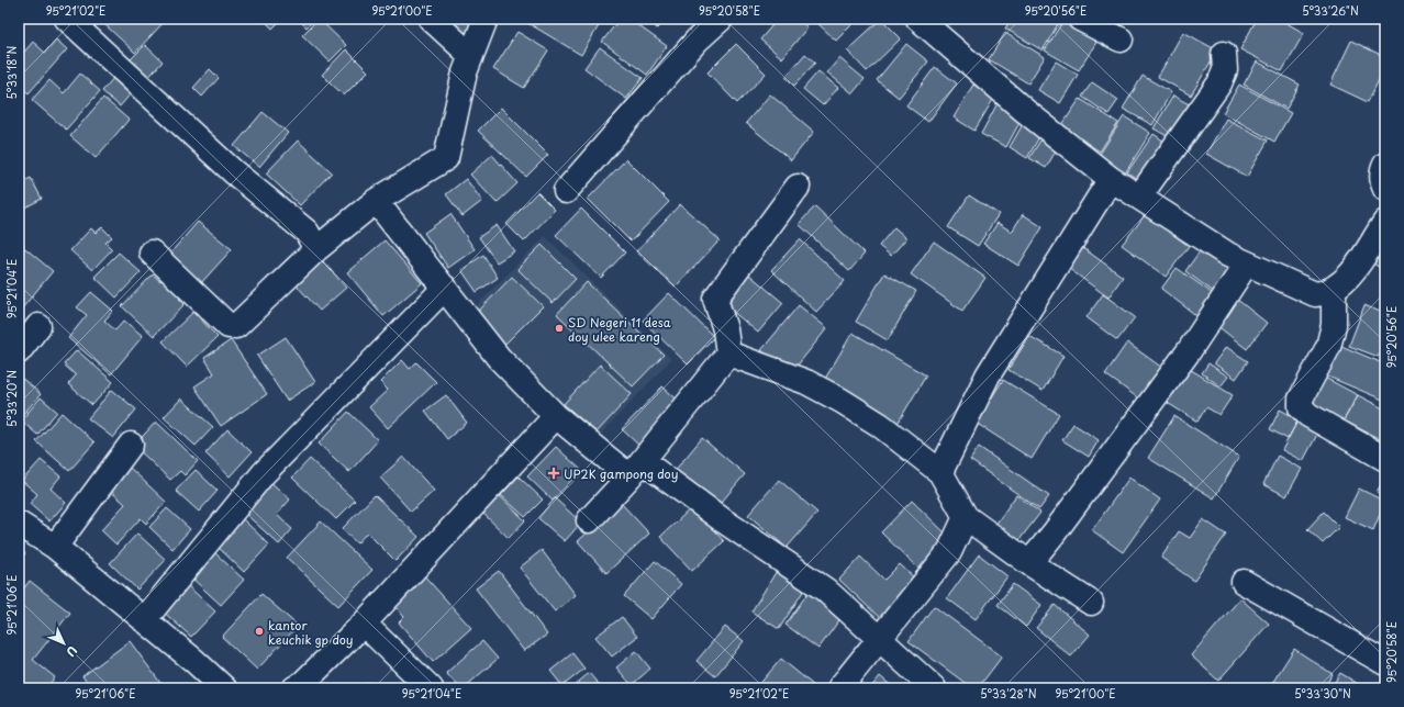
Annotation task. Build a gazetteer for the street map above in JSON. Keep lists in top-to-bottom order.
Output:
{
  "places": {
    "other": ["SD Negeri 11 desa doy ulee kareng", "kantor keuchik gp doy"],
    "health": ["UP2K gampong doy"]
  },
  "north": "bottom right",
  "coordinates": [
    "95°21'02\"E",
    "95°21'00\"E",
    "95°20'58\"E",
    "95°20'56\"E",
    "5°33'26\"N",
    "5°33'18\"N",
    "95°21'04\"E",
    "5°33'20\"N",
    "95°21'06\"E",
    "5°33'28\"N",
    "5°33'30\"N"
  ]
}
